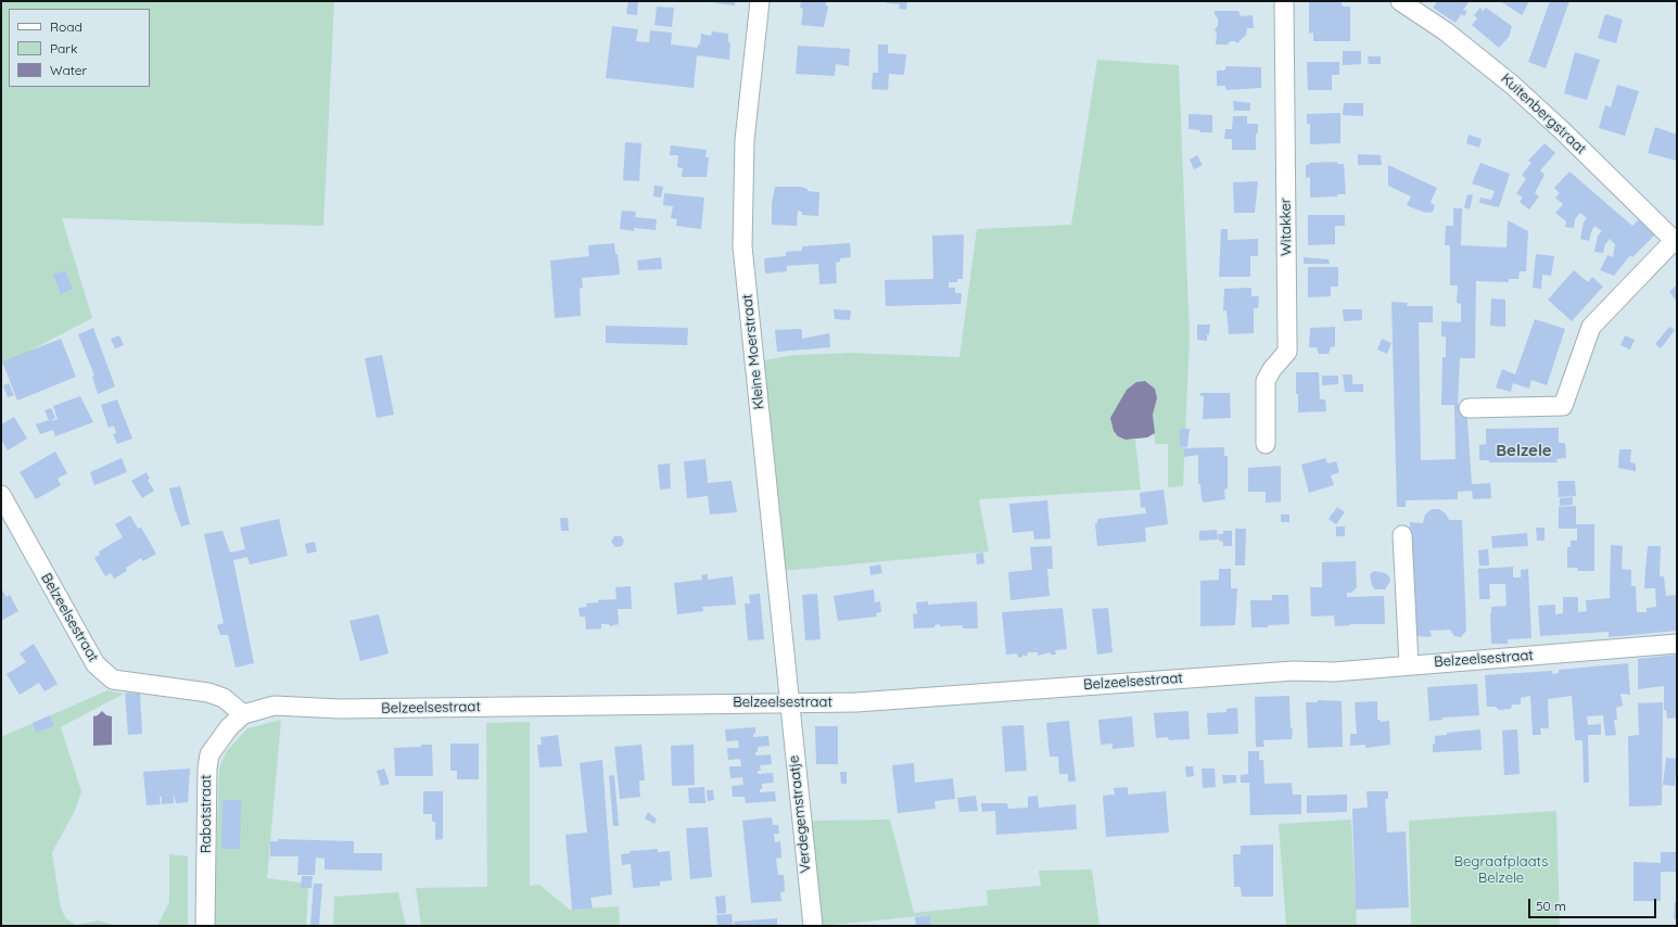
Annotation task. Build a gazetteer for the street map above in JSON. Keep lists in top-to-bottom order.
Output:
{
  "streets": {
    "street": [
      "Kuitenbergstraat",
      "Witakker",
      "Kleine Moerstraat",
      "Belzeelsestraat",
      "Rabotstraat",
      "Verdegemstraatje"
    ]
  },
  "crossings": [
    ["Kleine Moerstraat", "Belzeelsestraat"],
    ["Kleine Moerstraat", "Verdegemstraatje"],
    ["Belzeelsestraat", "Rabotstraat"],
    ["Belzeelsestraat", "Verdegemstraatje"]
  ],
  "districts": ["Belzele"],
  "parks": ["Begraafplaats Belzele"],
  "legend": ["Road", "Park", "Water"],
  "scale_bar": "50 m"
}
